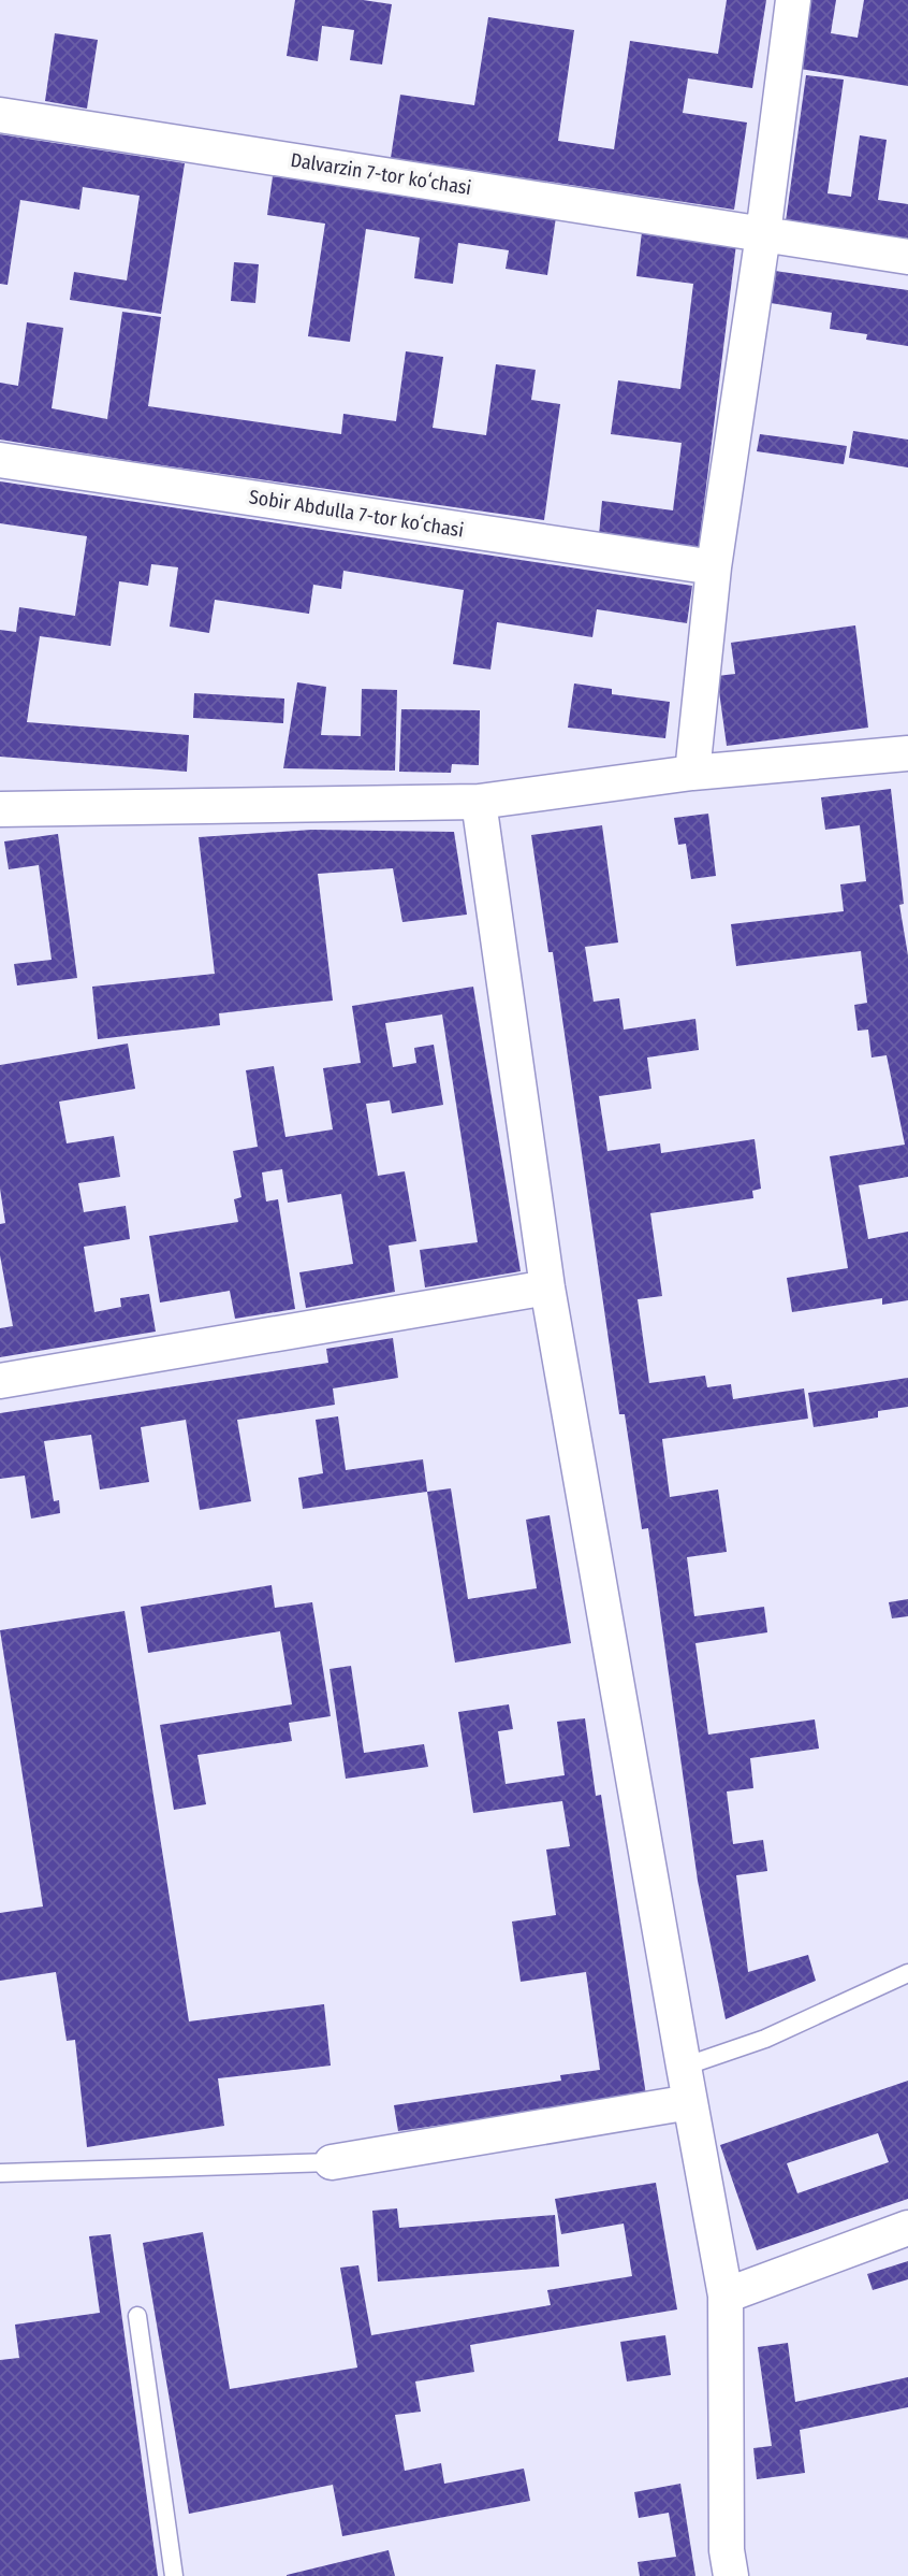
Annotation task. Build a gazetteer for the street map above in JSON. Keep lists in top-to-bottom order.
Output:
{
  "streets": {
    "street": ["Dalvarzin 7-tor koʻchasi", "Sobir Abdulla 7-tor koʻchasi"]
  }
}
